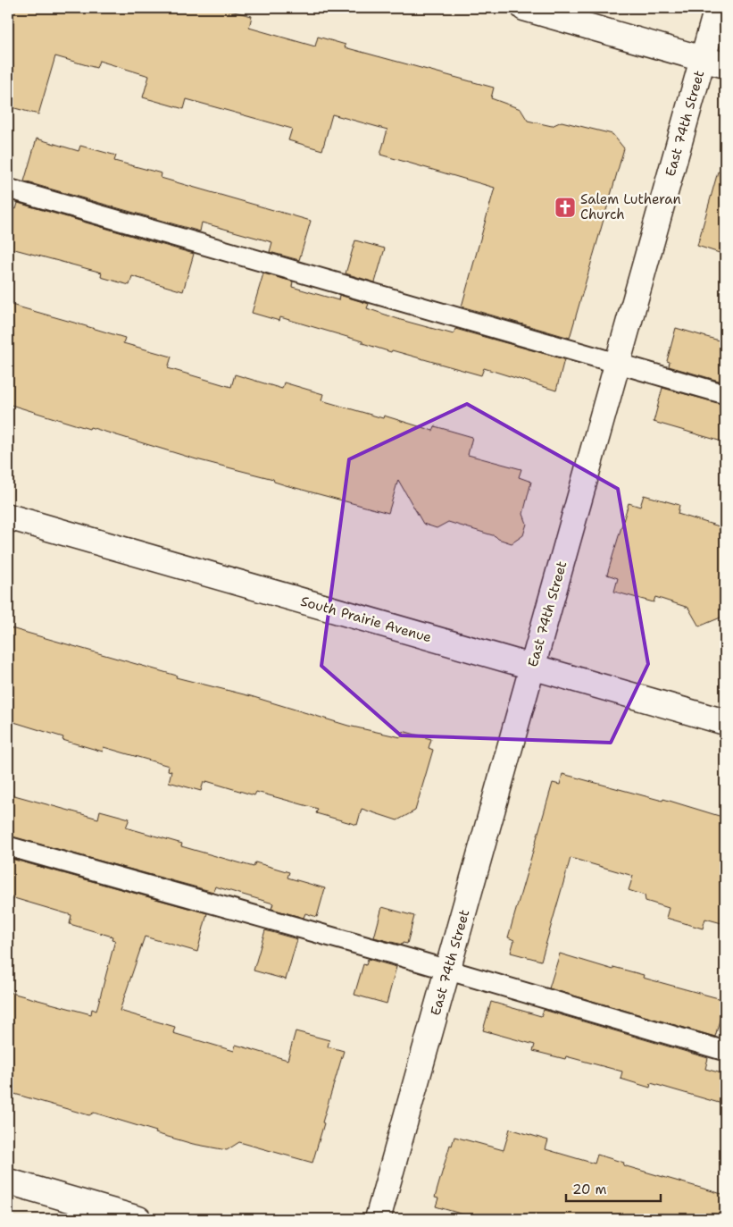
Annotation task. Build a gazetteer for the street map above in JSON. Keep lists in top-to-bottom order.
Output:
{
  "streets": {
    "street": ["East 74th Street", "South Prairie Avenue"]
  },
  "crossings": [
    ["East 74th Street", "South Prairie Avenue"]
  ],
  "places": {
    "church": ["Salem Lutheran Church"]
  },
  "scale_bar": "20 m"
}
